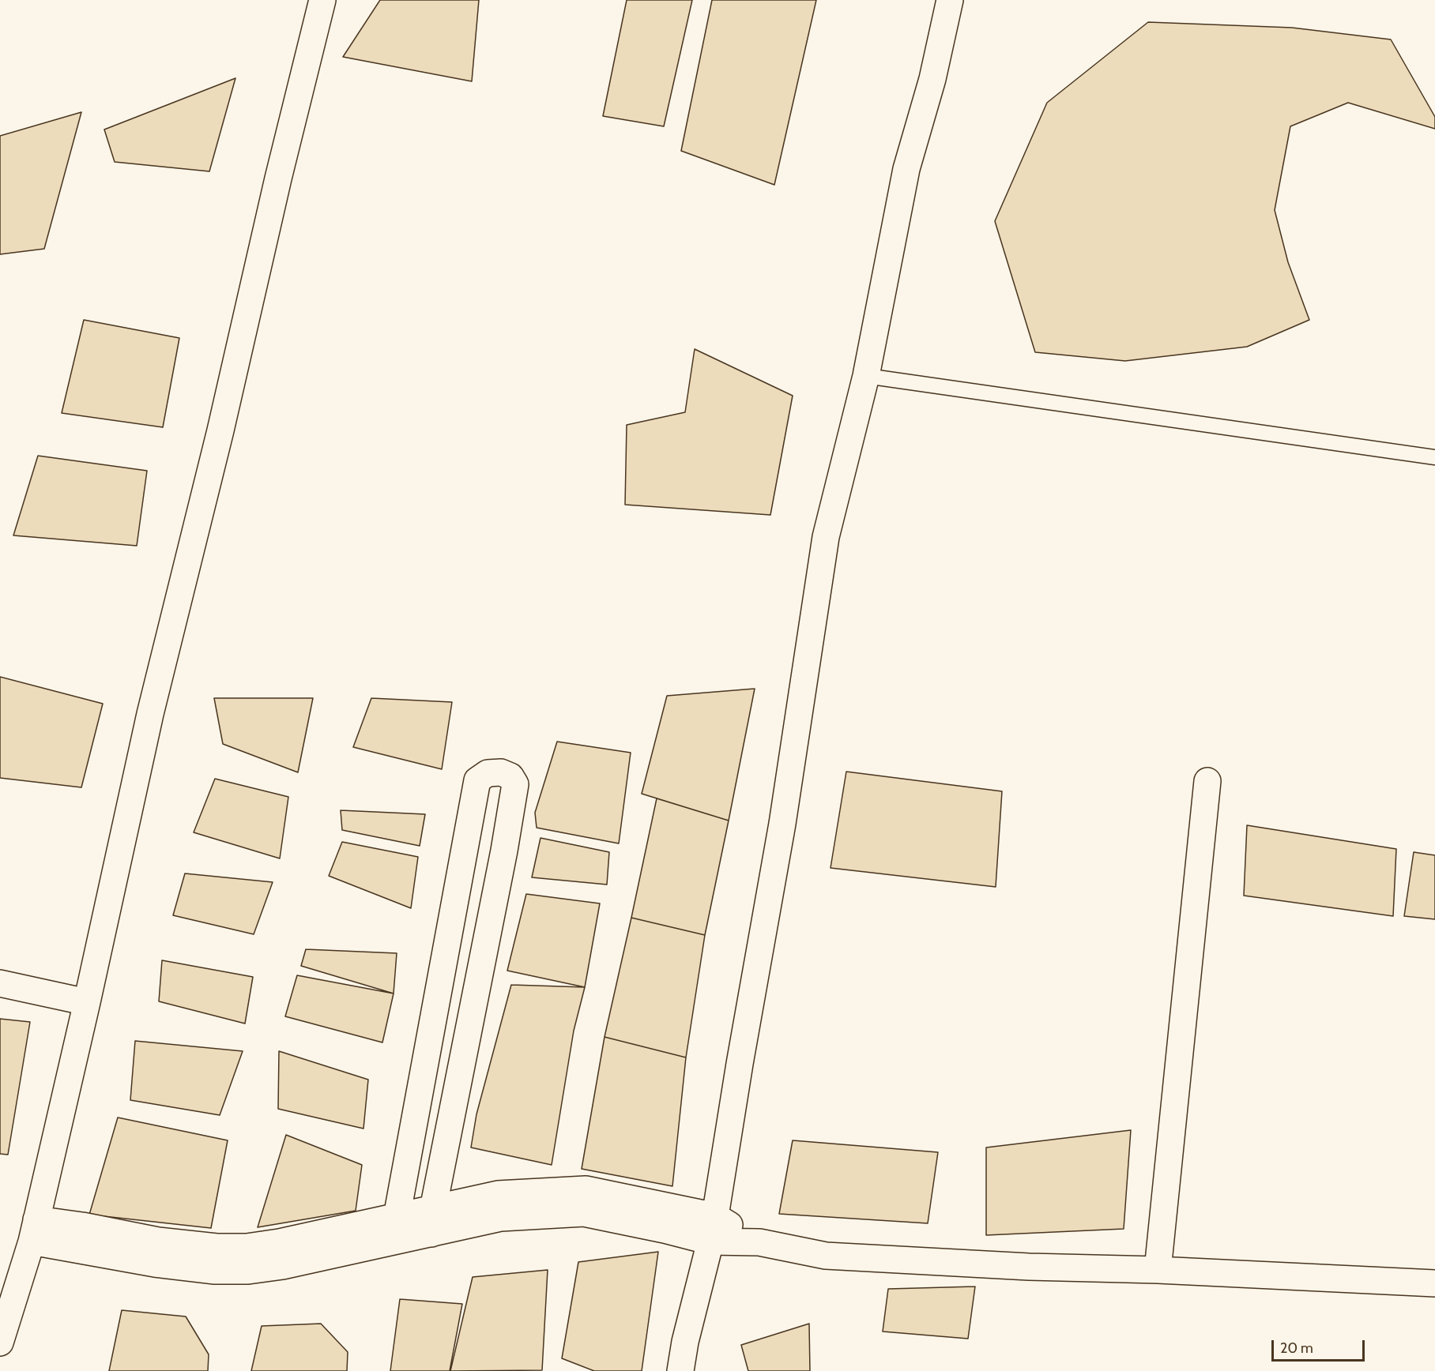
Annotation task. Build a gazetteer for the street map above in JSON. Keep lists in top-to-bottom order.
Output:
{
  "scale_bar": "20 m"
}
